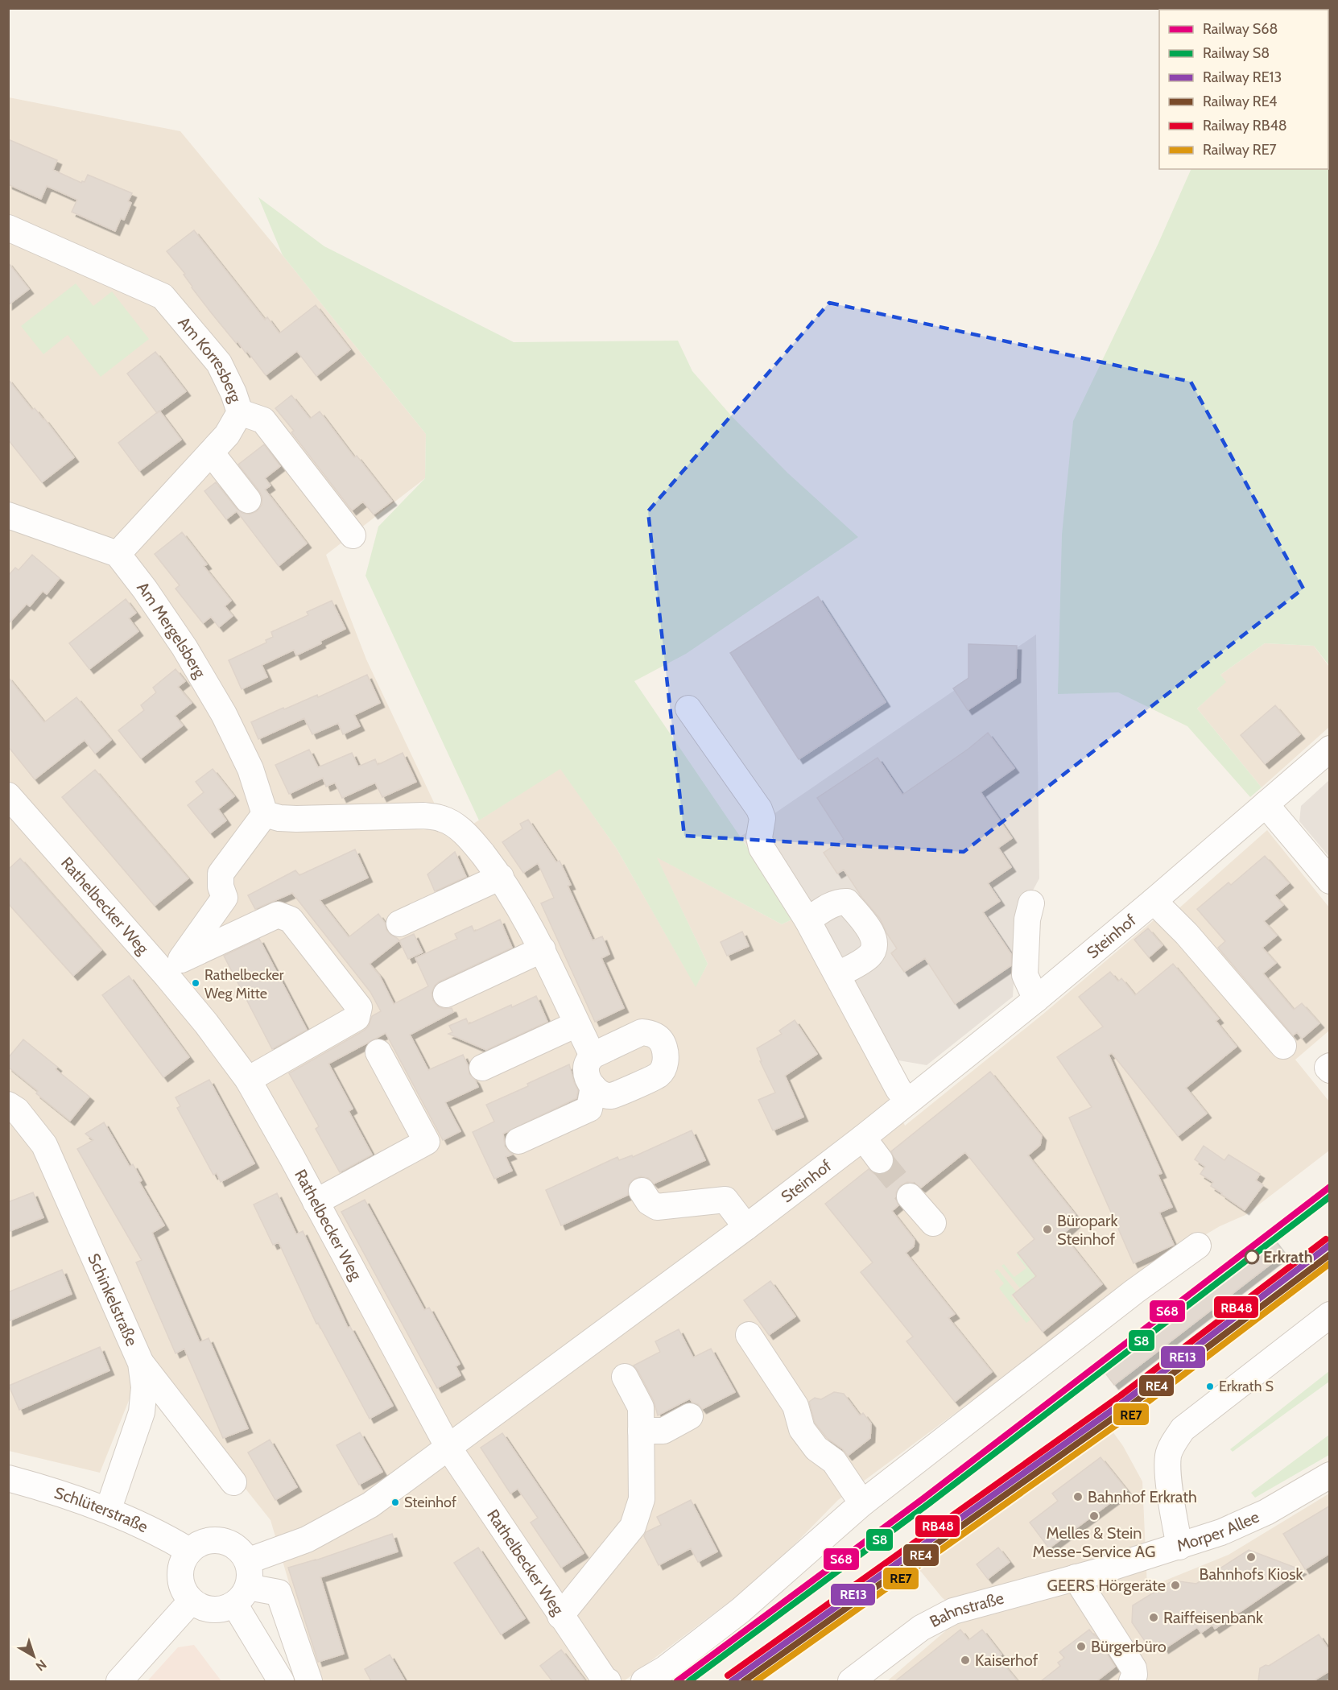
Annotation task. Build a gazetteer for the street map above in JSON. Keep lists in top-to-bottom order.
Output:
{
  "streets": {
    "street": [
      "Am Korresberg",
      "Am Mergelsberg",
      "Rathelbecker Weg",
      "Steinhof",
      "Schinkelstraße",
      "Schlüterstraße",
      "Morper Allee",
      "Bahnstraße"
    ]
  },
  "crossings": [
    ["Am Korresberg", "Am Mergelsberg"],
    ["Rathelbecker Weg", "Steinhof"],
    ["Steinhof", "Schlüterstraße"],
    ["Schinkelstraße", "Schlüterstraße"],
    ["Morper Allee", "Bahnstraße"]
  ],
  "places": [
    "Rathelbecker Weg Mitte",
    "Büropark Steinhof",
    "Erkrath",
    "Erkrath S",
    "Bahnhof Erkrath",
    "Steinhof",
    "Melles & Stein Messe-Service AG",
    "Bahnhofs Kiosk",
    "GEERS Hörgeräte",
    "Raiffeisenbank",
    "Bürgerbüro",
    "Kaiserhof"
  ],
  "lines": [
    "rail line S68",
    "rail line S8",
    "rail line RB48",
    "rail line RE13",
    "rail line RE4",
    "rail line RE7"
  ],
  "legend": [
    "Railway S68",
    "Railway S8",
    "Railway RE13",
    "Railway RE4",
    "Railway RB48",
    "Railway RE7"
  ],
  "north": "bottom right"
}
